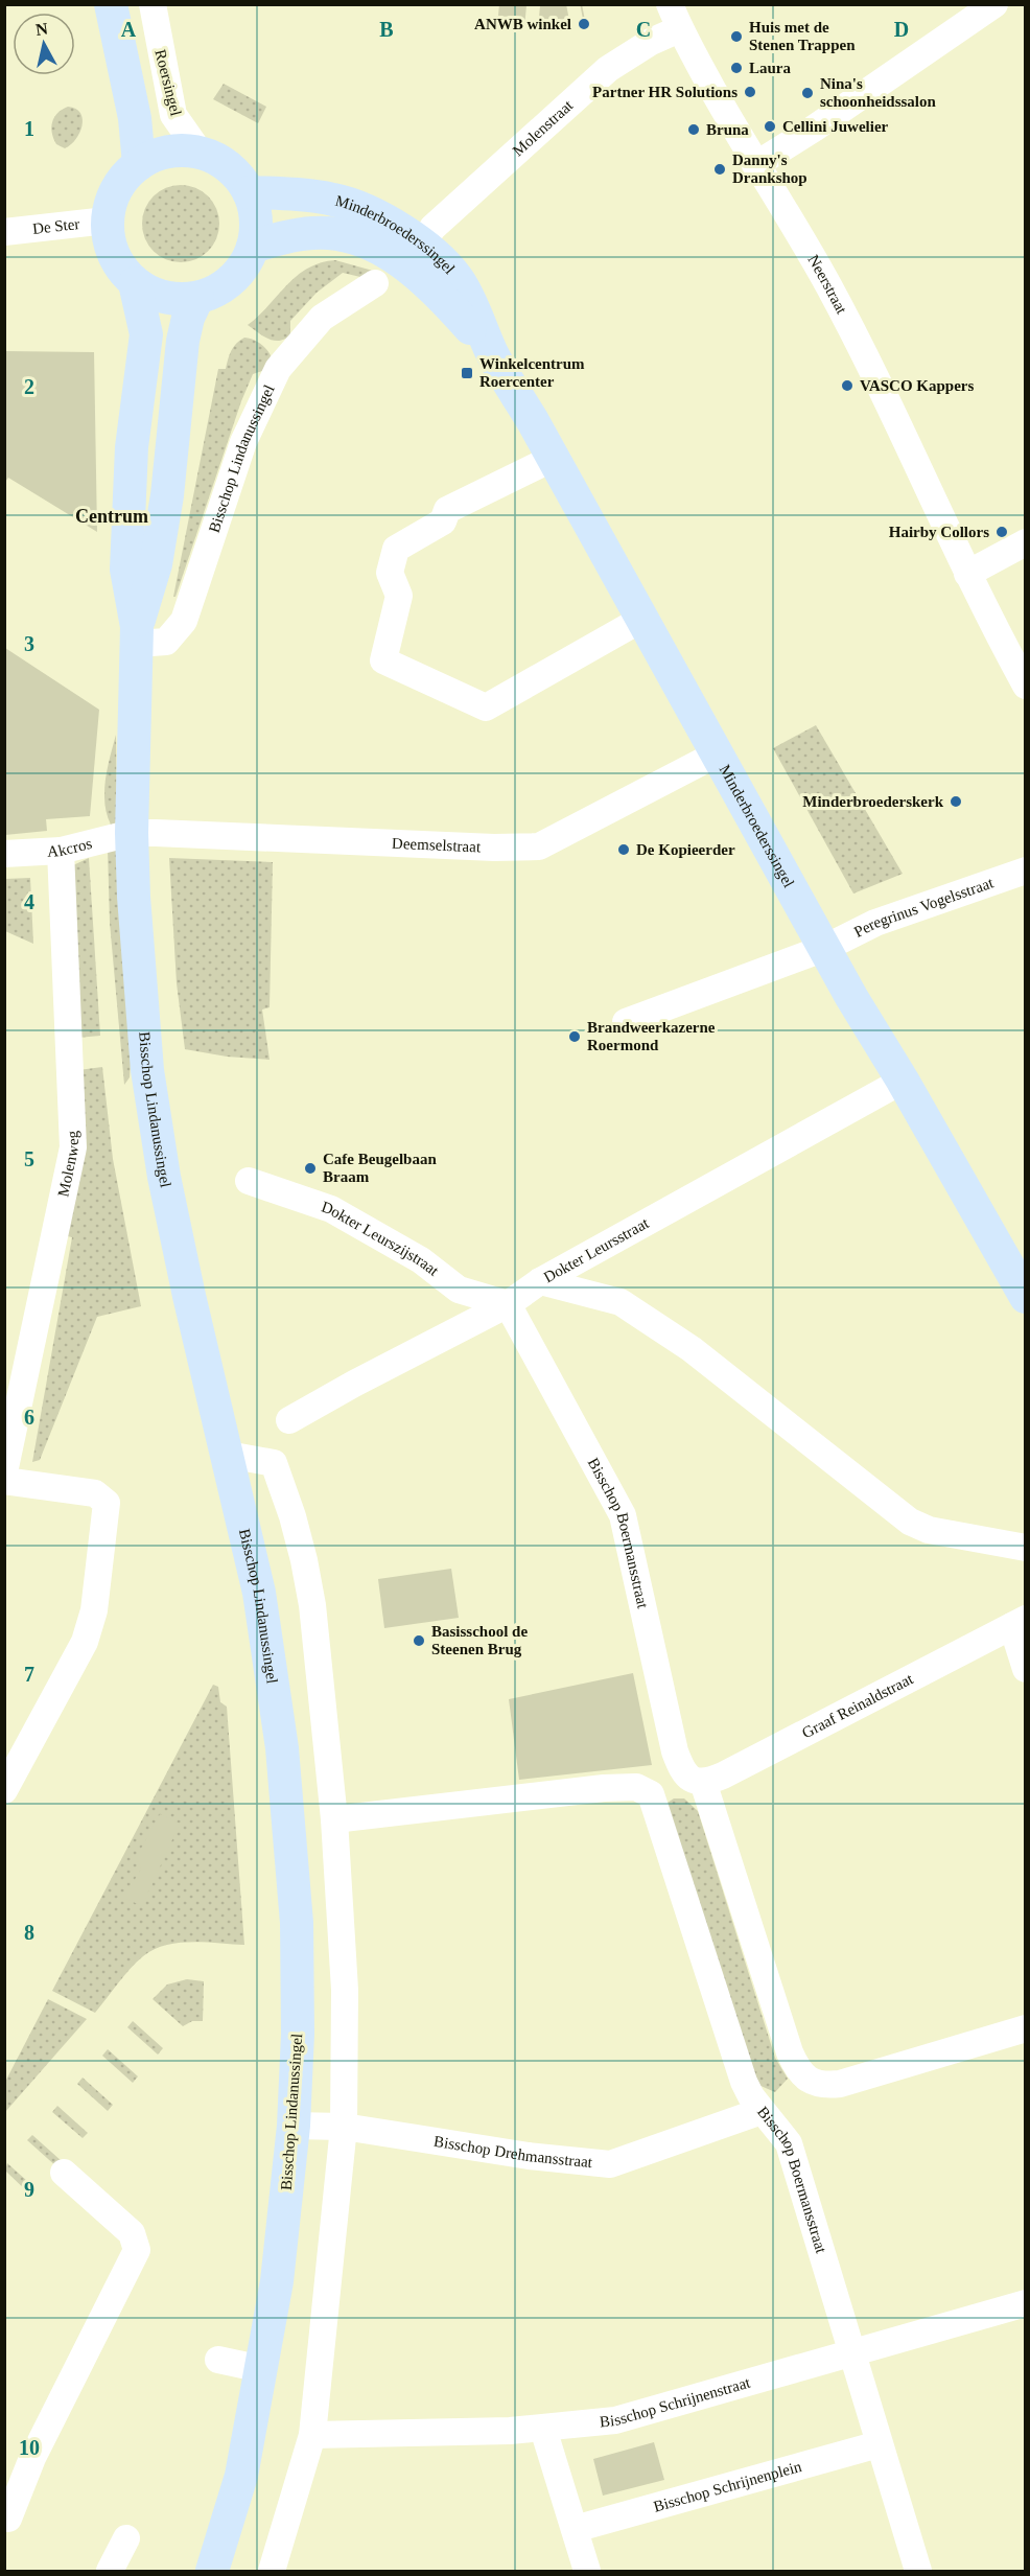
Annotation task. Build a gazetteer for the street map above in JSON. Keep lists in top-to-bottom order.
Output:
{
  "streets": {
    "main road": ["Minderbroederssingel", "Bisschop Lindanussingel"],
    "street": [
      "Roersingel",
      "Molenstraat",
      "De Ster",
      "Neerstraat",
      "Deemselstraat",
      "Akcros",
      "Peregrinus Vogelsstraat",
      "Molenweg",
      "Dokter Leurszijstraat",
      "Dokter Leursstraat",
      "Bisschop Boermansstraat",
      "Graaf Reinaldstraat",
      "Bisschop Drehmansstraat",
      "Bisschop Schrijnenstraat",
      "Bisschop Schrijnenplein"
    ]
  },
  "crossings": [
    ["Roersingel", "De Ster"],
    ["Roersingel", "Minderbroederssingel"],
    ["Roersingel", "Bisschop Lindanussingel"],
    ["Molenstraat", "Minderbroederssingel"],
    ["Molenstraat", "Neerstraat"],
    ["De Ster", "Minderbroederssingel"],
    ["De Ster", "Bisschop Lindanussingel"],
    ["Minderbroederssingel", "Bisschop Lindanussingel"],
    ["Minderbroederssingel", "Deemselstraat"],
    ["Minderbroederssingel", "Peregrinus Vogelsstraat"],
    ["Minderbroederssingel", "Dokter Leursstraat"],
    ["Bisschop Lindanussingel", "Deemselstraat"],
    ["Bisschop Lindanussingel", "Akcros"],
    ["Bisschop Lindanussingel", "Bisschop Drehmansstraat"],
    ["Deemselstraat", "Akcros"],
    ["Akcros", "Molenweg"],
    ["Dokter Leurszijstraat", "Dokter Leursstraat"],
    ["Dokter Leurszijstraat", "Bisschop Boermansstraat"],
    ["Dokter Leursstraat", "Bisschop Boermansstraat"],
    ["Bisschop Boermansstraat", "Graaf Reinaldstraat"],
    ["Bisschop Boermansstraat", "Bisschop Drehmansstraat"],
    ["Bisschop Boermansstraat", "Bisschop Schrijnenstraat"],
    ["Bisschop Boermansstraat", "Bisschop Schrijnenplein"]
  ],
  "districts": ["Centrum"],
  "places": {
    "other": [
      "ANWB winkel",
      "Huis met de Stenen Trappen",
      "Laura",
      "Partner HR Solutions",
      "Nina's schoonheidssalon",
      "Cellini Juwelier",
      "Bruna",
      "Danny's Drankshop",
      "VASCO Kappers",
      "Hairby Collors",
      "Minderbroederskerk",
      "De Kopieerder",
      "Brandweerkazerne Roermond",
      "Cafe Beugelbaan Braam",
      "Basisschool de Steenen Brug"
    ],
    "transit": ["Winkelcentrum Roercenter"]
  },
  "north": "top",
  "grid": {
    "columns": [
      "A",
      "B",
      "C",
      "D"
    ],
    "rows": [
      "1",
      "2",
      "3",
      "4",
      "5",
      "6",
      "7",
      "8",
      "9",
      "10"
    ]
  }
}
